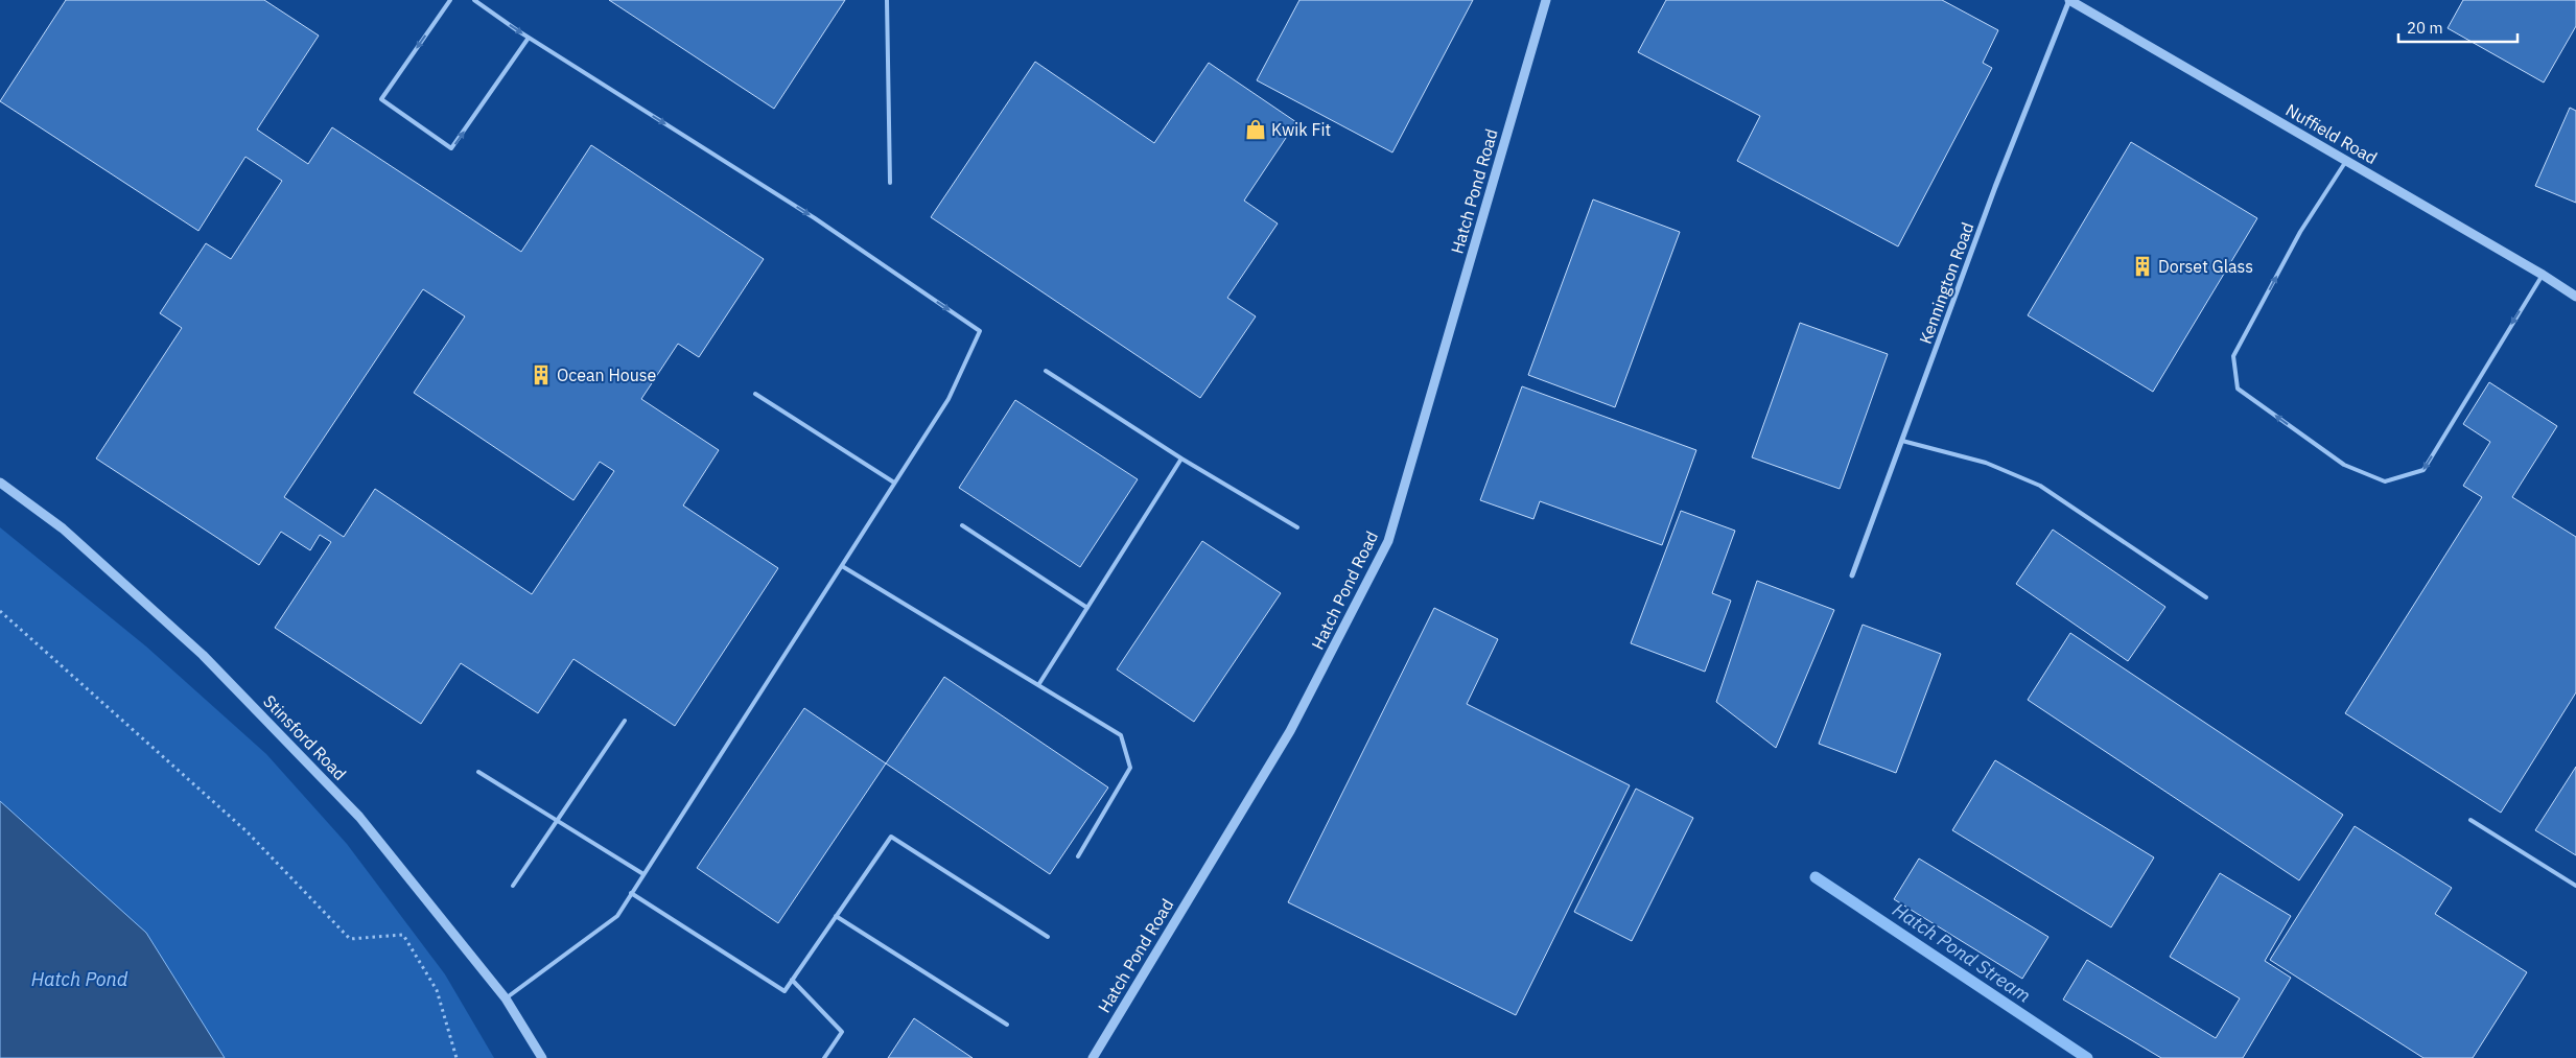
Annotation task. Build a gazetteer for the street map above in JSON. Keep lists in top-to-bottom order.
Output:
{
  "streets": {
    "street": [
      "Nuffield Road",
      "Hatch Pond Road",
      "Kennington Road",
      "Stinsford Road"
    ]
  },
  "crossings": [
    ["Nuffield Road", "Kennington Road"]
  ],
  "water": ["Hatch Pond Stream", "Hatch Pond"],
  "places": {
    "shop": ["Kwik Fit"],
    "building": ["Dorset Glass", "Ocean House"]
  },
  "scale_bar": "20 m"
}
